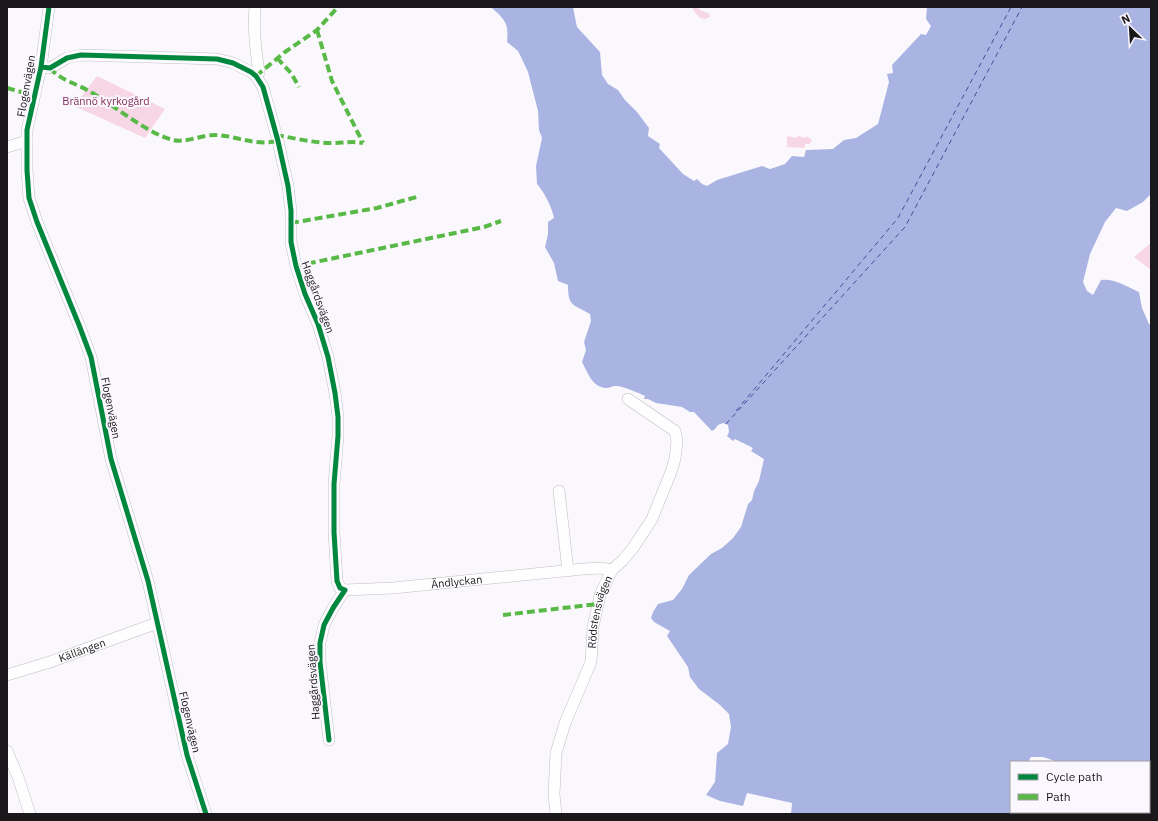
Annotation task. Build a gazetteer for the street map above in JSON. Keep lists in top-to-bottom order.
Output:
{
  "streets": {
    "street": [
      "Flogenvägen",
      "Haggårdsvägen",
      "Ändlyckan",
      "Rödstensvägen",
      "Källängen"
    ]
  },
  "crossings": [
    ["Flogenvägen", "Haggårdsvägen"],
    ["Flogenvägen", "Källängen"],
    ["Haggårdsvägen", "Ändlyckan"],
    ["Ändlyckan", "Rödstensvägen"]
  ],
  "parks": ["Brännö kyrkogård"],
  "legend": ["Cycle path", "Path"],
  "north": "top left"
}
